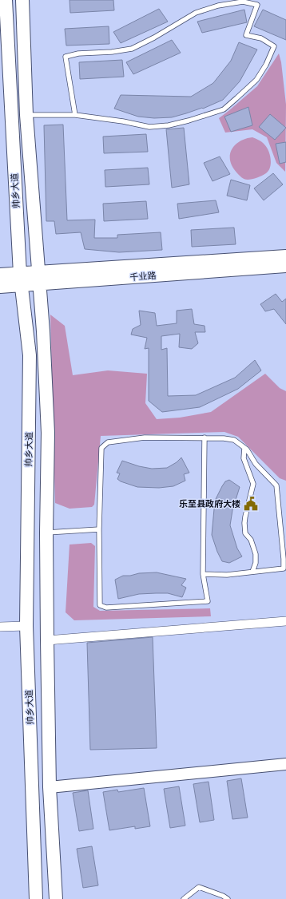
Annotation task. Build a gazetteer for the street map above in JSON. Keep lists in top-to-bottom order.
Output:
{
  "streets": {
    "main road": ["帅乡大道", "千业路"]
  },
  "crossings": [
    ["帅乡大道", "千业路"]
  ],
  "places": {
    "public building": ["乐至县政府大楼"]
  }
}
